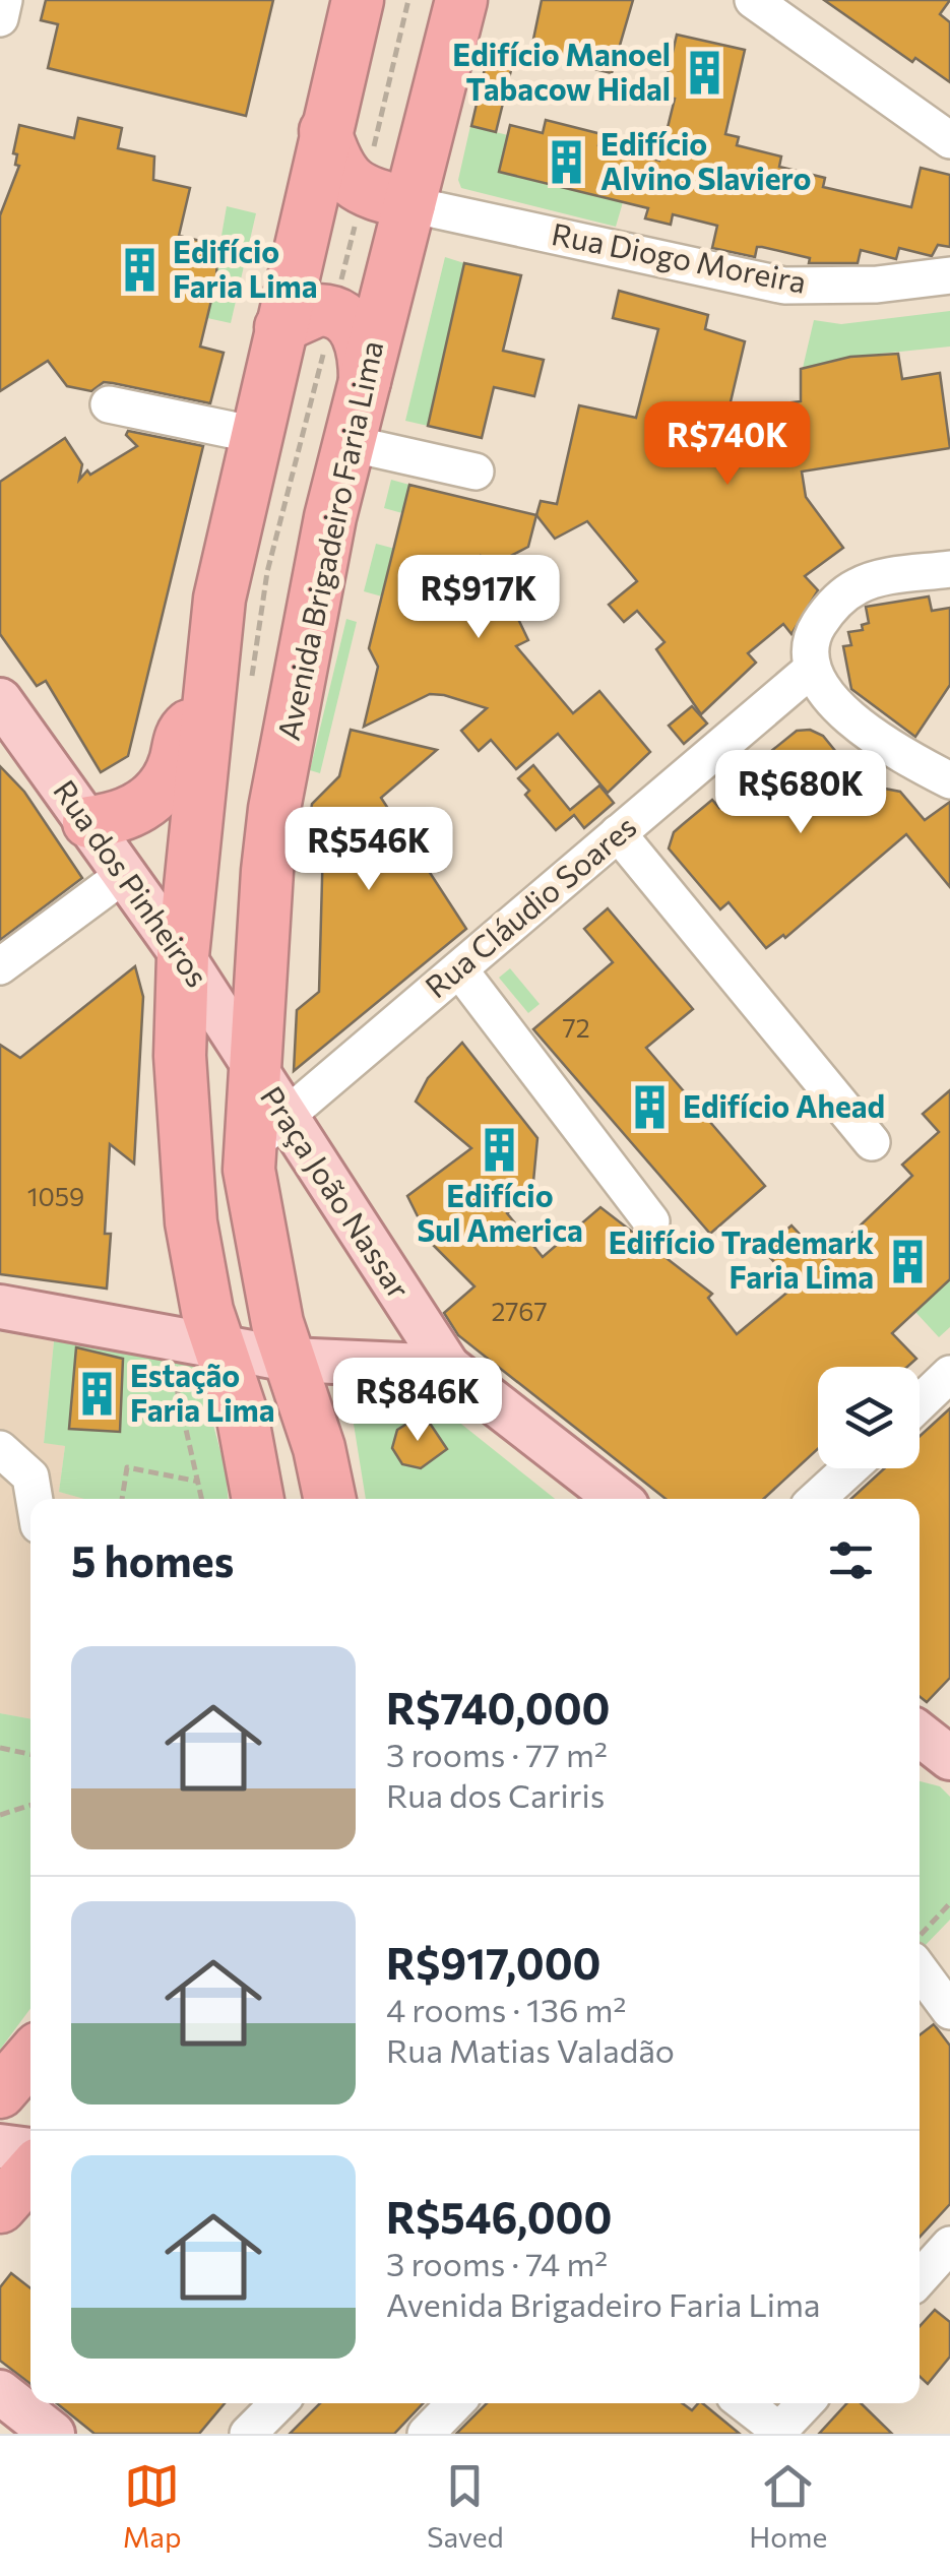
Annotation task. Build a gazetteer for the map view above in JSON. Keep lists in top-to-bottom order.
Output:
{
  "streets": {
    "highway": ["Avenida Brigadeiro Faria Lima"],
    "main road": ["Rua dos Pinheiros", "Praça João Nassar"],
    "street": ["Rua Diogo Moreira", "Rua Cláudio Soares"]
  },
  "crossings": [
    ["Rua Diogo Moreira", "Avenida Brigadeiro Faria Lima"],
    ["Avenida Brigadeiro Faria Lima", "Rua dos Pinheiros"],
    ["Avenida Brigadeiro Faria Lima", "Rua Cláudio Soares"],
    ["Avenida Brigadeiro Faria Lima", "Praça João Nassar"],
    ["Rua Cláudio Soares", "Praça João Nassar"]
  ],
  "places": {
    "building": [
      "Edifício Manoel Tabacow Hidal",
      "Edifício Alvino Slaviero",
      "Edifício Faria Lima",
      "Edifício Ahead",
      "Edifício Sul America",
      "Edifício Trademark Faria Lima",
      "Estação Faria Lima"
    ]
  },
  "house_numbers": ["72", "1059", "2767"],
  "page": {
    "price": [
      "R$740K",
      "R$917K",
      "R$680K",
      "R$546K",
      "R$846K"
    ],
    "heading": "5 homes",
    "list": [
      {
        "name": "R$740,000",
        "note": "3 rooms · 77 m² · Rua dos Cariris"
      },
      {
        "name": "R$917,000",
        "note": "4 rooms · 136 m² · Rua Matias Valadão"
      },
      {
        "name": "R$546,000",
        "note": "3 rooms · 74 m² · Avenida Brigadeiro Faria Lima"
      }
    ],
    "tabs": ["Map", "Saved", "Home"]
  }
}
